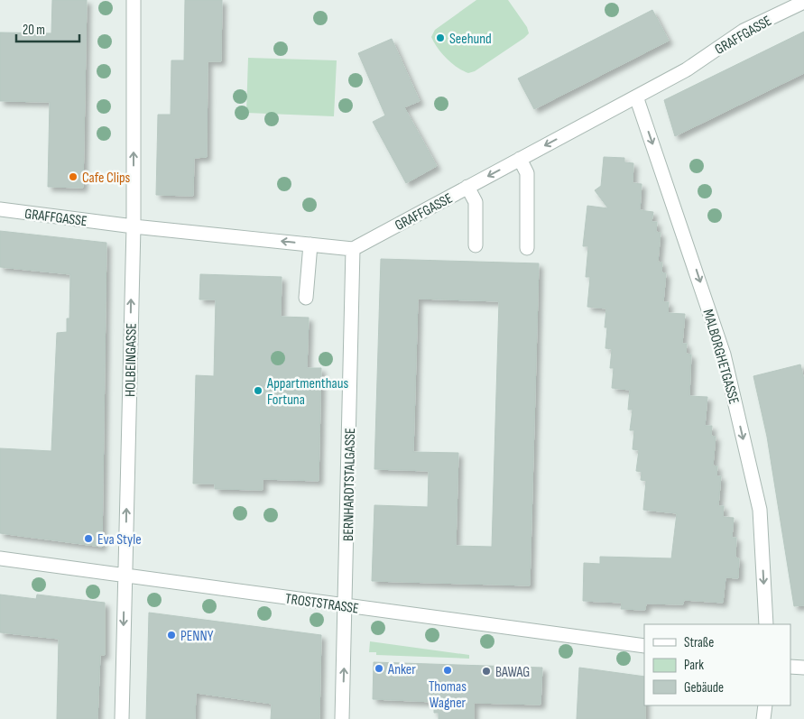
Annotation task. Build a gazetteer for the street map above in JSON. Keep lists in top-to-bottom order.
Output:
{
  "streets": {
    "street": [
      "GRAFFGASSE",
      "MALBORGHETGASSE",
      "HOLBEINGASSE",
      "BERNHARDTSTALGASSE",
      "TROSTSTRASSE"
    ]
  },
  "crossings": [
    ["GRAFFGASSE", "MALBORGHETGASSE"],
    ["GRAFFGASSE", "HOLBEINGASSE"],
    ["GRAFFGASSE", "BERNHARDTSTALGASSE"],
    ["HOLBEINGASSE", "TROSTSTRASSE"],
    ["BERNHARDTSTALGASSE", "TROSTSTRASSE"]
  ],
  "one_way": ["GRAFFGASSE", "MALBORGHETGASSE"],
  "places": [
    "Seehund",
    "Cafe Clips",
    "Appartmenthaus Fortuna",
    "Eva Style",
    "PENNY",
    "Anker",
    "Thomas Wagner",
    "BAWAG"
  ],
  "legend": ["Straße", "Park", "Gebäude"],
  "scale_bar": "20 m"
}
